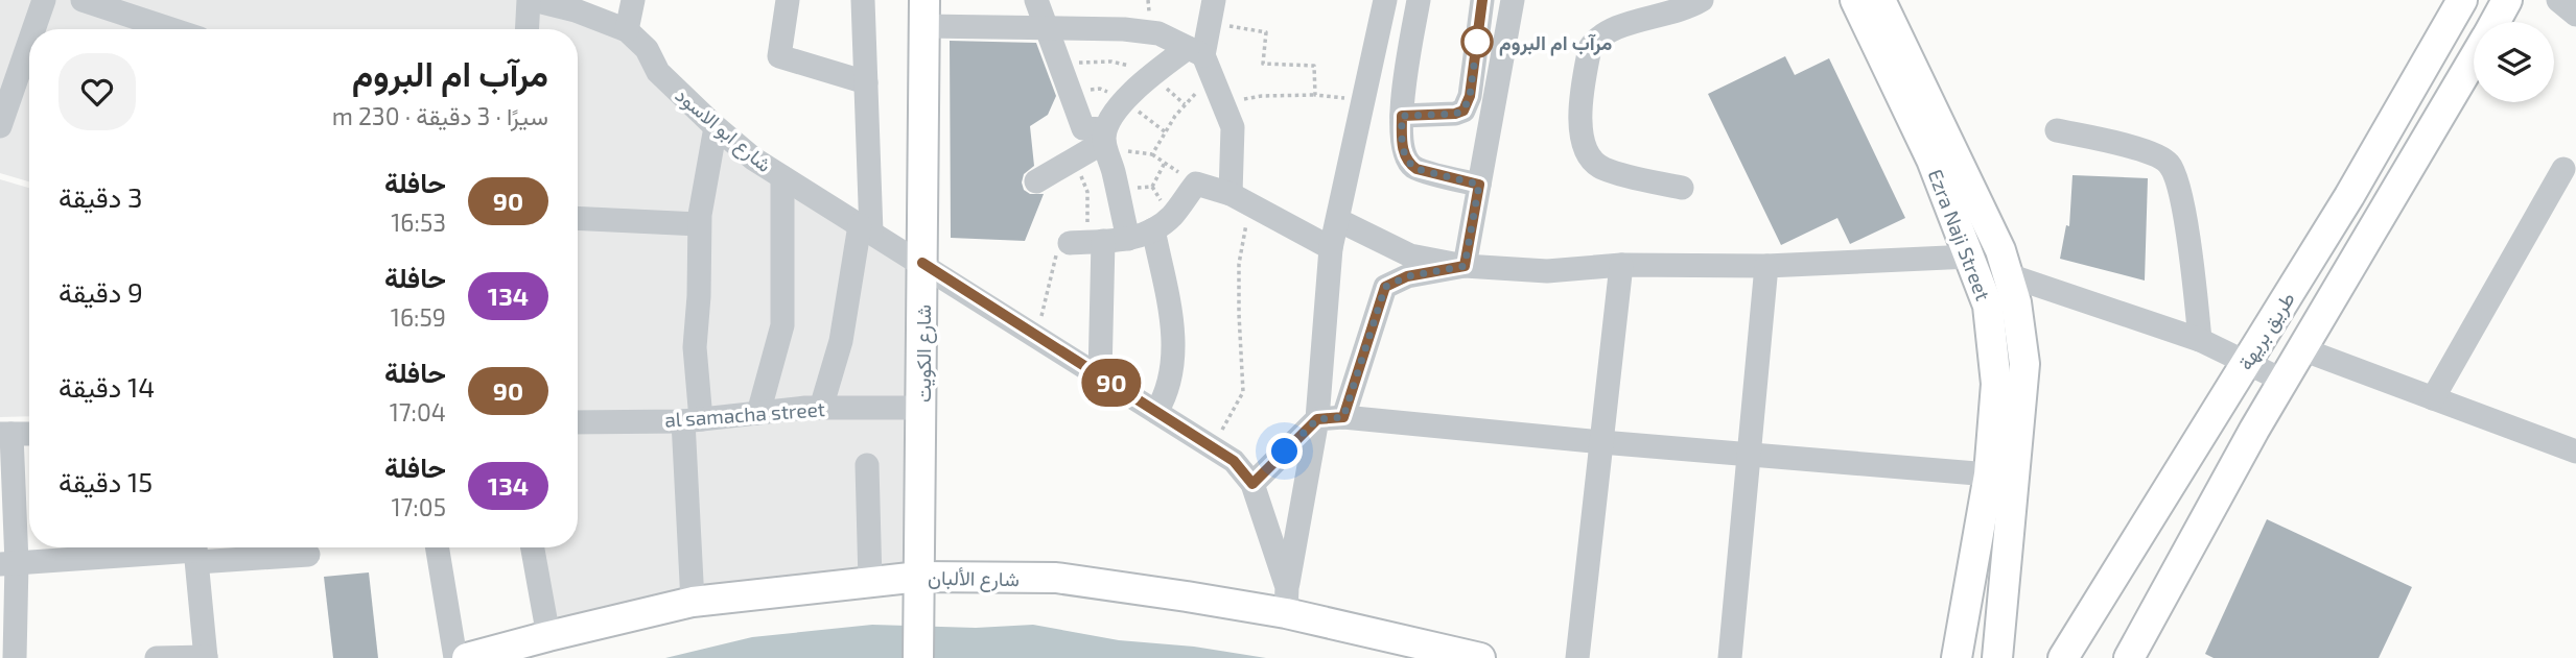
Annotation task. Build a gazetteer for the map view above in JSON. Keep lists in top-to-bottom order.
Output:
{
  "streets": {
    "main road": [
      "Ezra Naji Street",
      "طريق بريهة",
      "شارع الكويت",
      "شارع الألبان"
    ],
    "street": ["شارع ابو الاسود", "al samacha street"]
  },
  "crossings": [
    ["شارع ابو الاسود", "شارع الكويت"],
    ["شارع الكويت", "al samacha street"],
    ["شارع الكويت", "شارع الألبان"]
  ],
  "places": ["مرآب ام البروم"],
  "lines": ["bus line 90"],
  "page": {
    "on_map": "90",
    "heading": ["مرآب ام البروم", "سيرًا · 3 دقيقة · 230 m"],
    "list": [
      {
        "mark": "90",
        "name": "حافلة",
        "note": "16:53",
        "value": "3 دقيقة"
      },
      {
        "mark": "134",
        "name": "حافلة",
        "note": "16:59",
        "value": "9 دقيقة"
      },
      {
        "mark": "90",
        "name": "حافلة",
        "note": "17:04",
        "value": "14 دقيقة"
      },
      {
        "mark": "134",
        "name": "حافلة",
        "note": "17:05",
        "value": "15 دقيقة"
      }
    ]
  }
}
